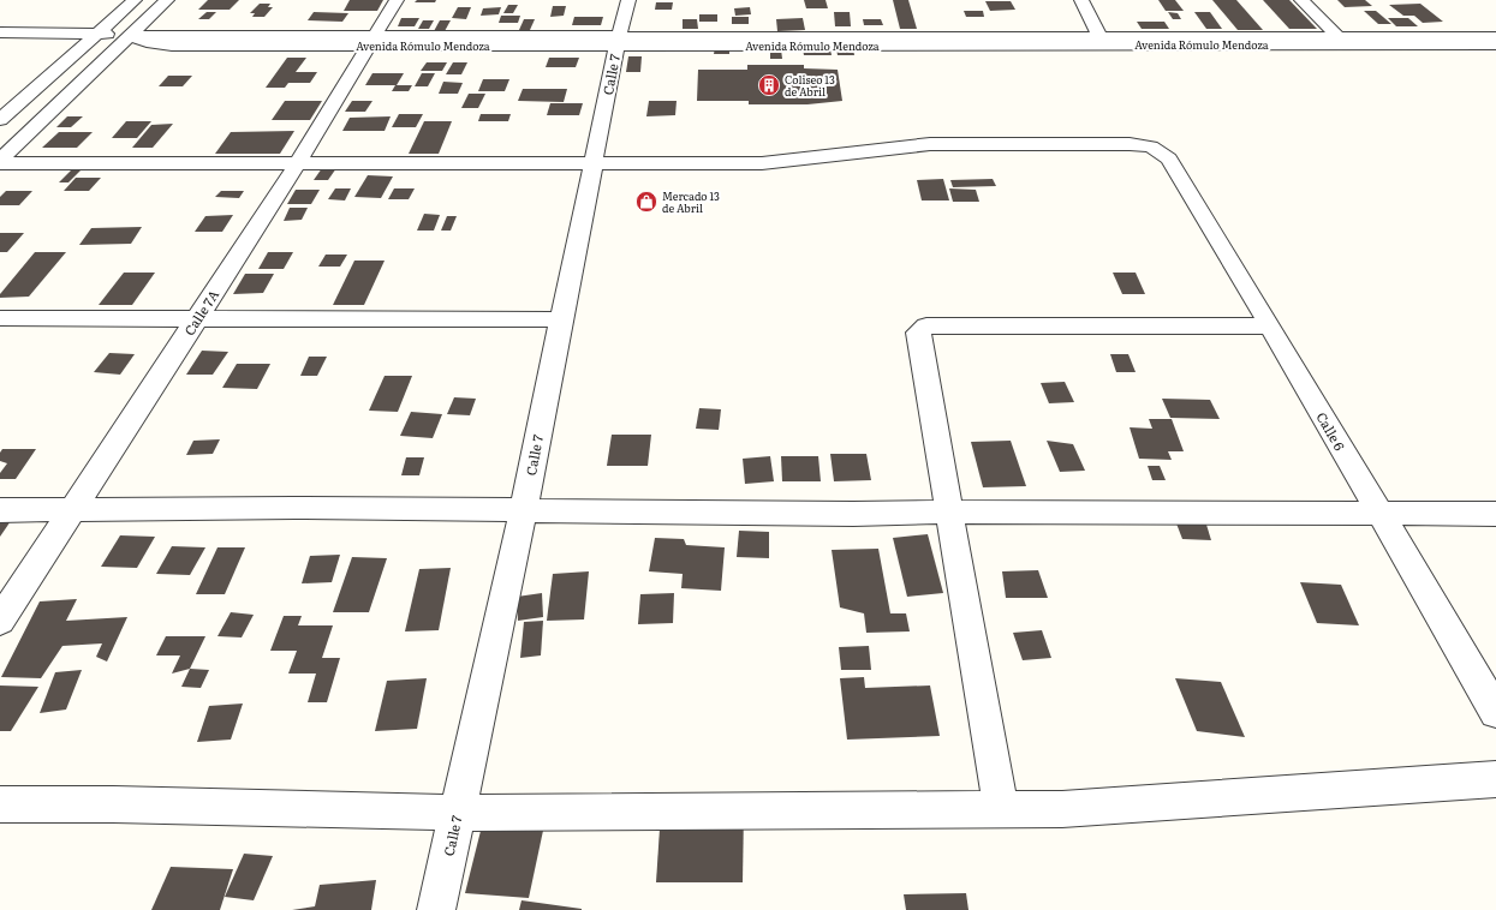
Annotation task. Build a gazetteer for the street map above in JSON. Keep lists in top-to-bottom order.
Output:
{
  "streets": {
    "street": [
      "Avenida Rómulo Mendoza",
      "Calle 7",
      "Calle 7A",
      "Calle 6"
    ]
  },
  "crossings": [
    ["Avenida Rómulo Mendoza", "Calle 7"],
    ["Avenida Rómulo Mendoza", "Calle 7A"],
    ["Calle 7", "Calle 6"]
  ],
  "places": {
    "building": ["Coliseo 13 de Abril"],
    "shop": ["Mercado 13 de Abril"]
  }
}
